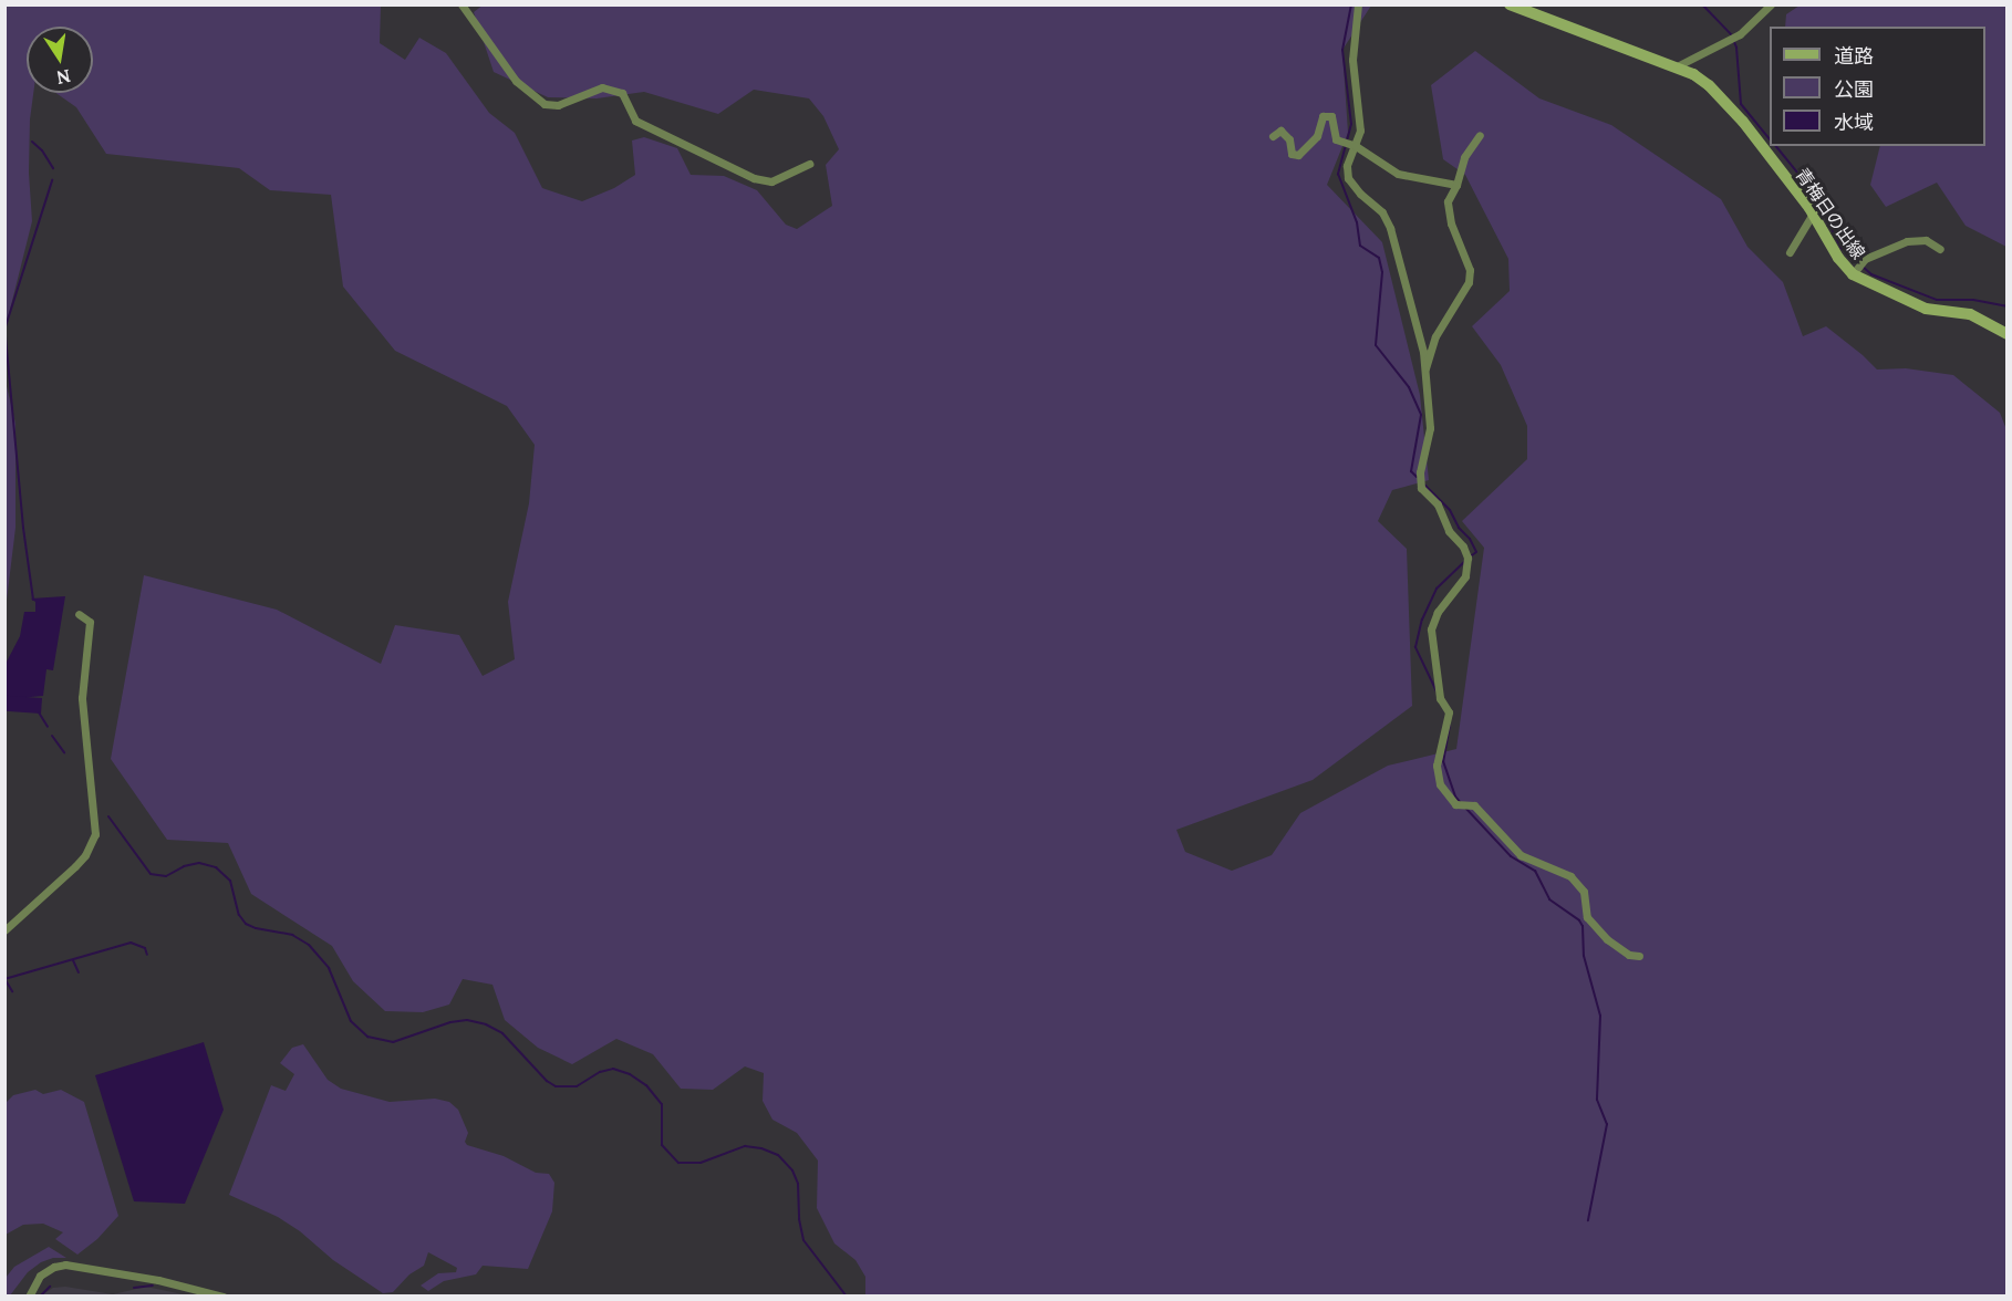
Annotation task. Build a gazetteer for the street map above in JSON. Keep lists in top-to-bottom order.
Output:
{
  "streets": {
    "main road": ["青梅日の出線"]
  },
  "legend": ["道路", "公園", "水域"],
  "north": "bottom"
}
